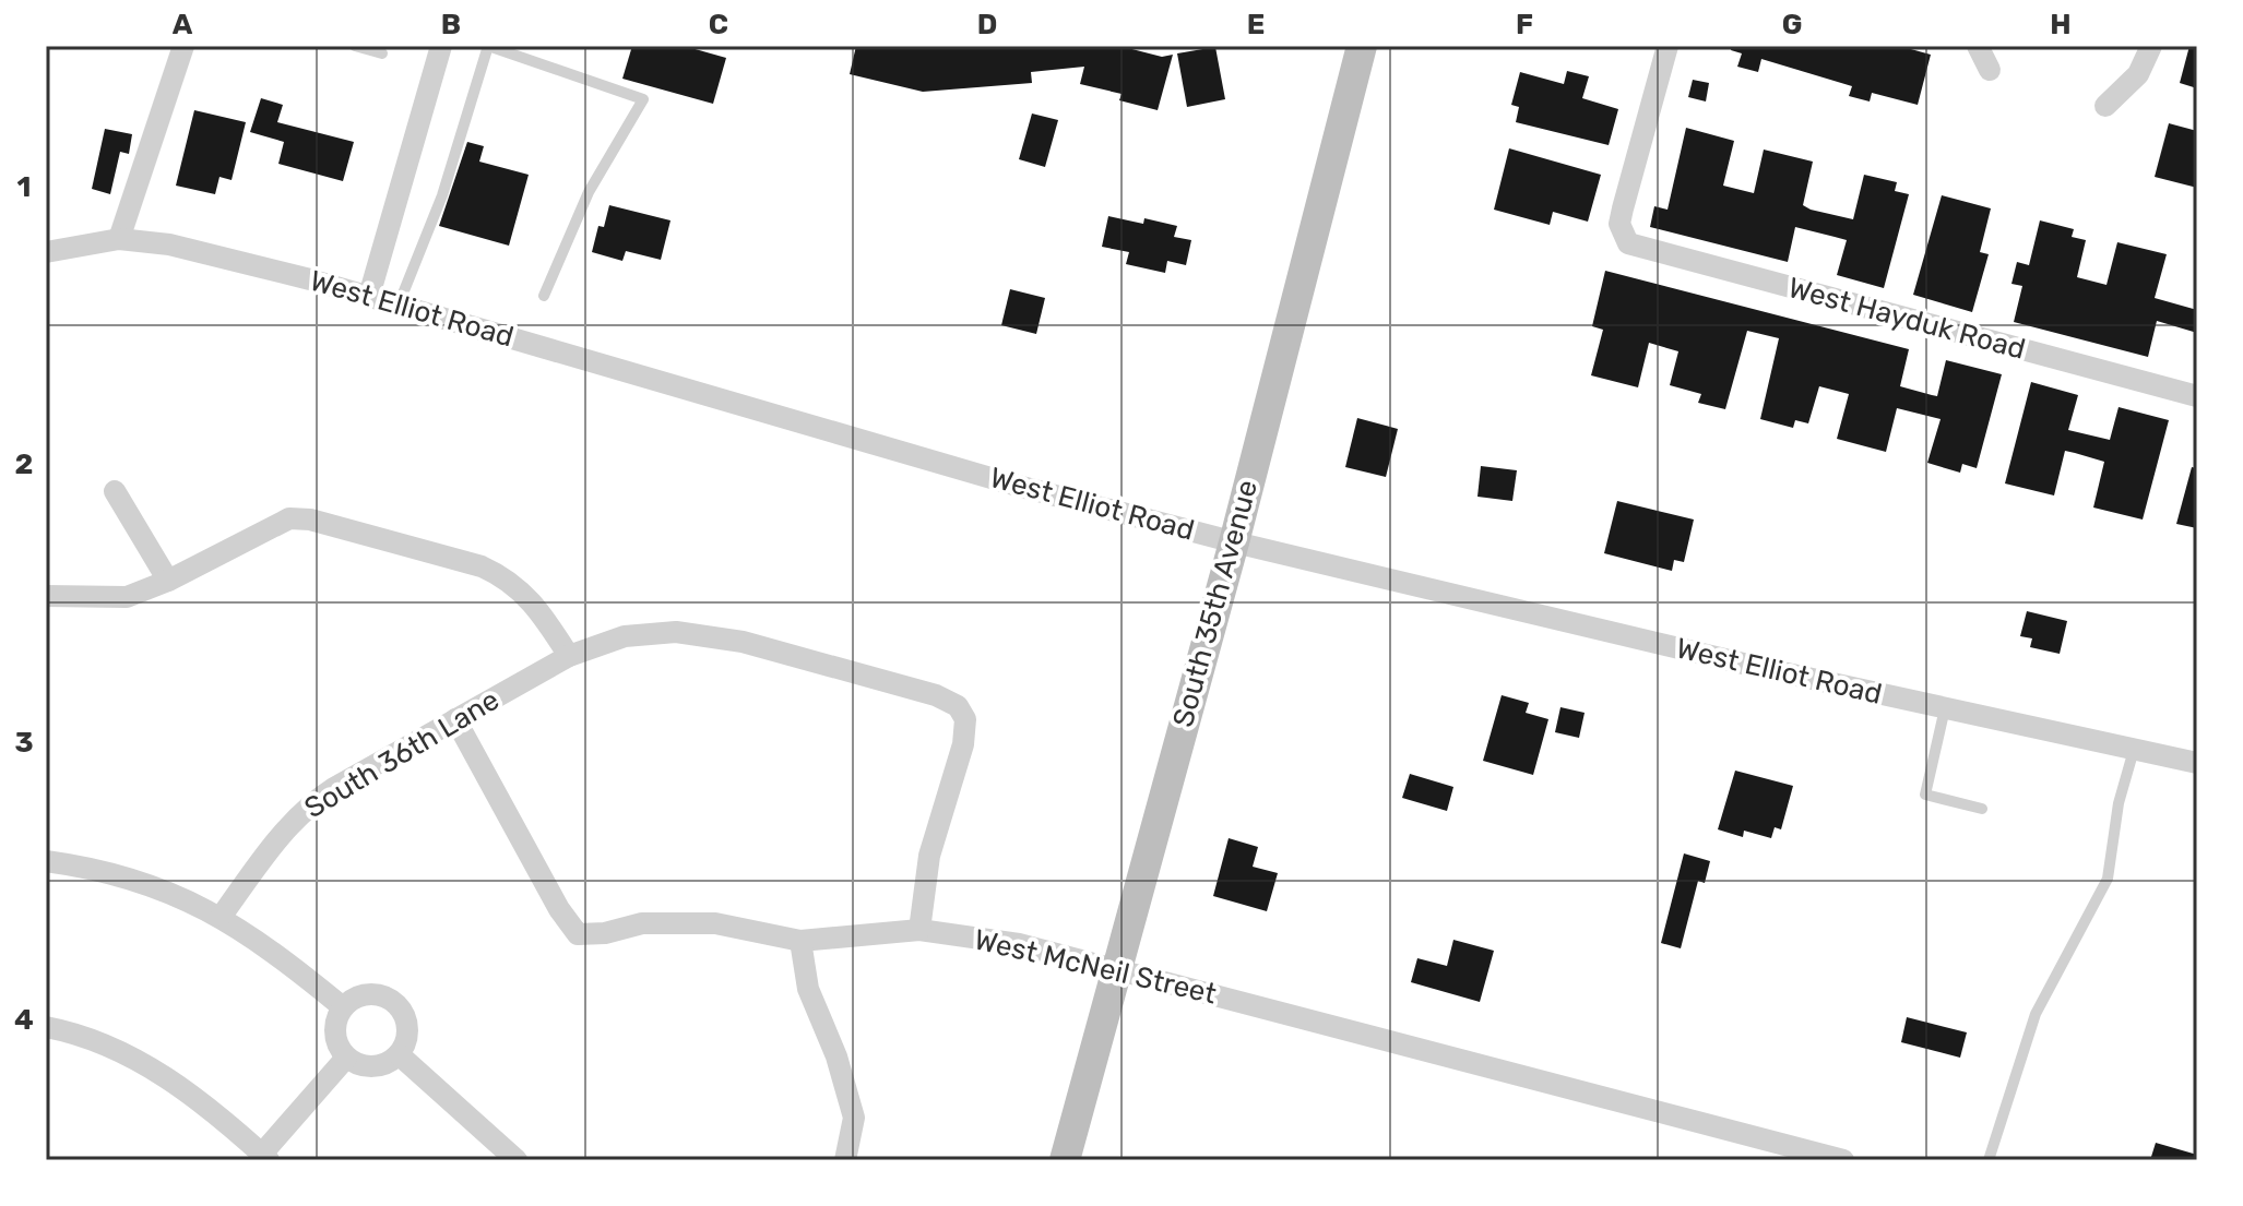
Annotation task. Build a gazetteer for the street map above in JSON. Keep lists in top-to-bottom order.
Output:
{
  "streets": {
    "street": [
      "West Elliot Road",
      "West Hayduk Road",
      "South 35th Avenue",
      "South 36th Lane",
      "West McNeil Street"
    ]
  },
  "crossings": [
    ["West Elliot Road", "South 35th Avenue"],
    ["South 35th Avenue", "West McNeil Street"],
    ["South 36th Lane", "West McNeil Street"]
  ],
  "grid": {
    "columns": [
      "A",
      "B",
      "C",
      "D",
      "E",
      "F",
      "G",
      "H"
    ],
    "rows": [
      "1",
      "2",
      "3",
      "4"
    ]
  }
}
